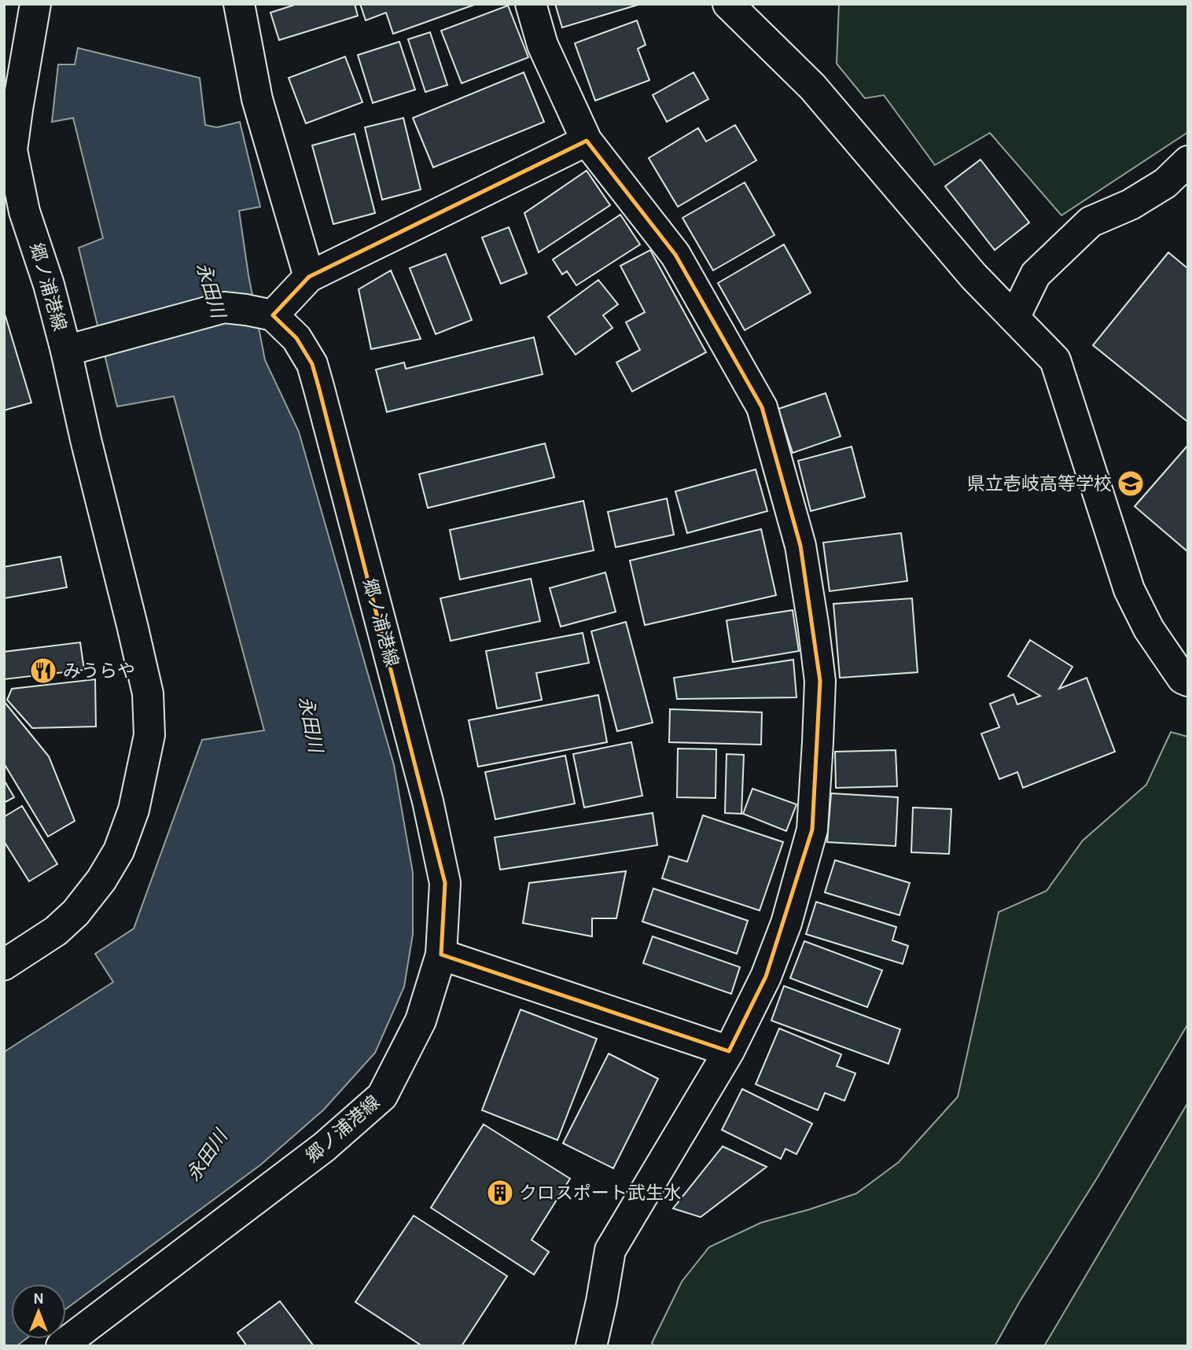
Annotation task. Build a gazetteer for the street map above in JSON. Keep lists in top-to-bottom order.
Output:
{
  "streets": {
    "street": ["郷ノ浦港線"]
  },
  "water": ["永田川"],
  "places": {
    "school or university": ["県立壱岐高等学校"],
    "restaurant": ["みうらや"],
    "building": ["クロスポート武生水"]
  },
  "north": "top"
}
